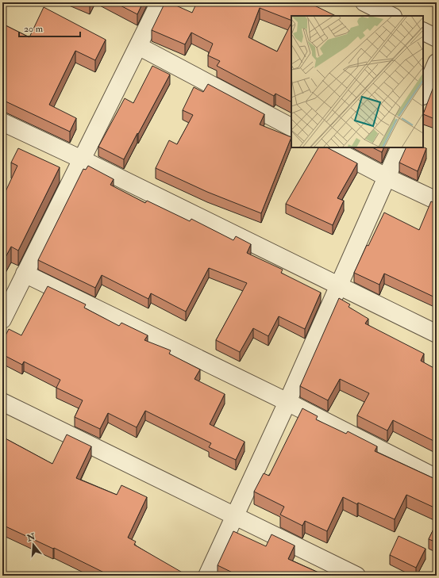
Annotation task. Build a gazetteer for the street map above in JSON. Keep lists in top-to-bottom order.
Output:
{
  "scale_bar": "20 m",
  "north": "top"
}
